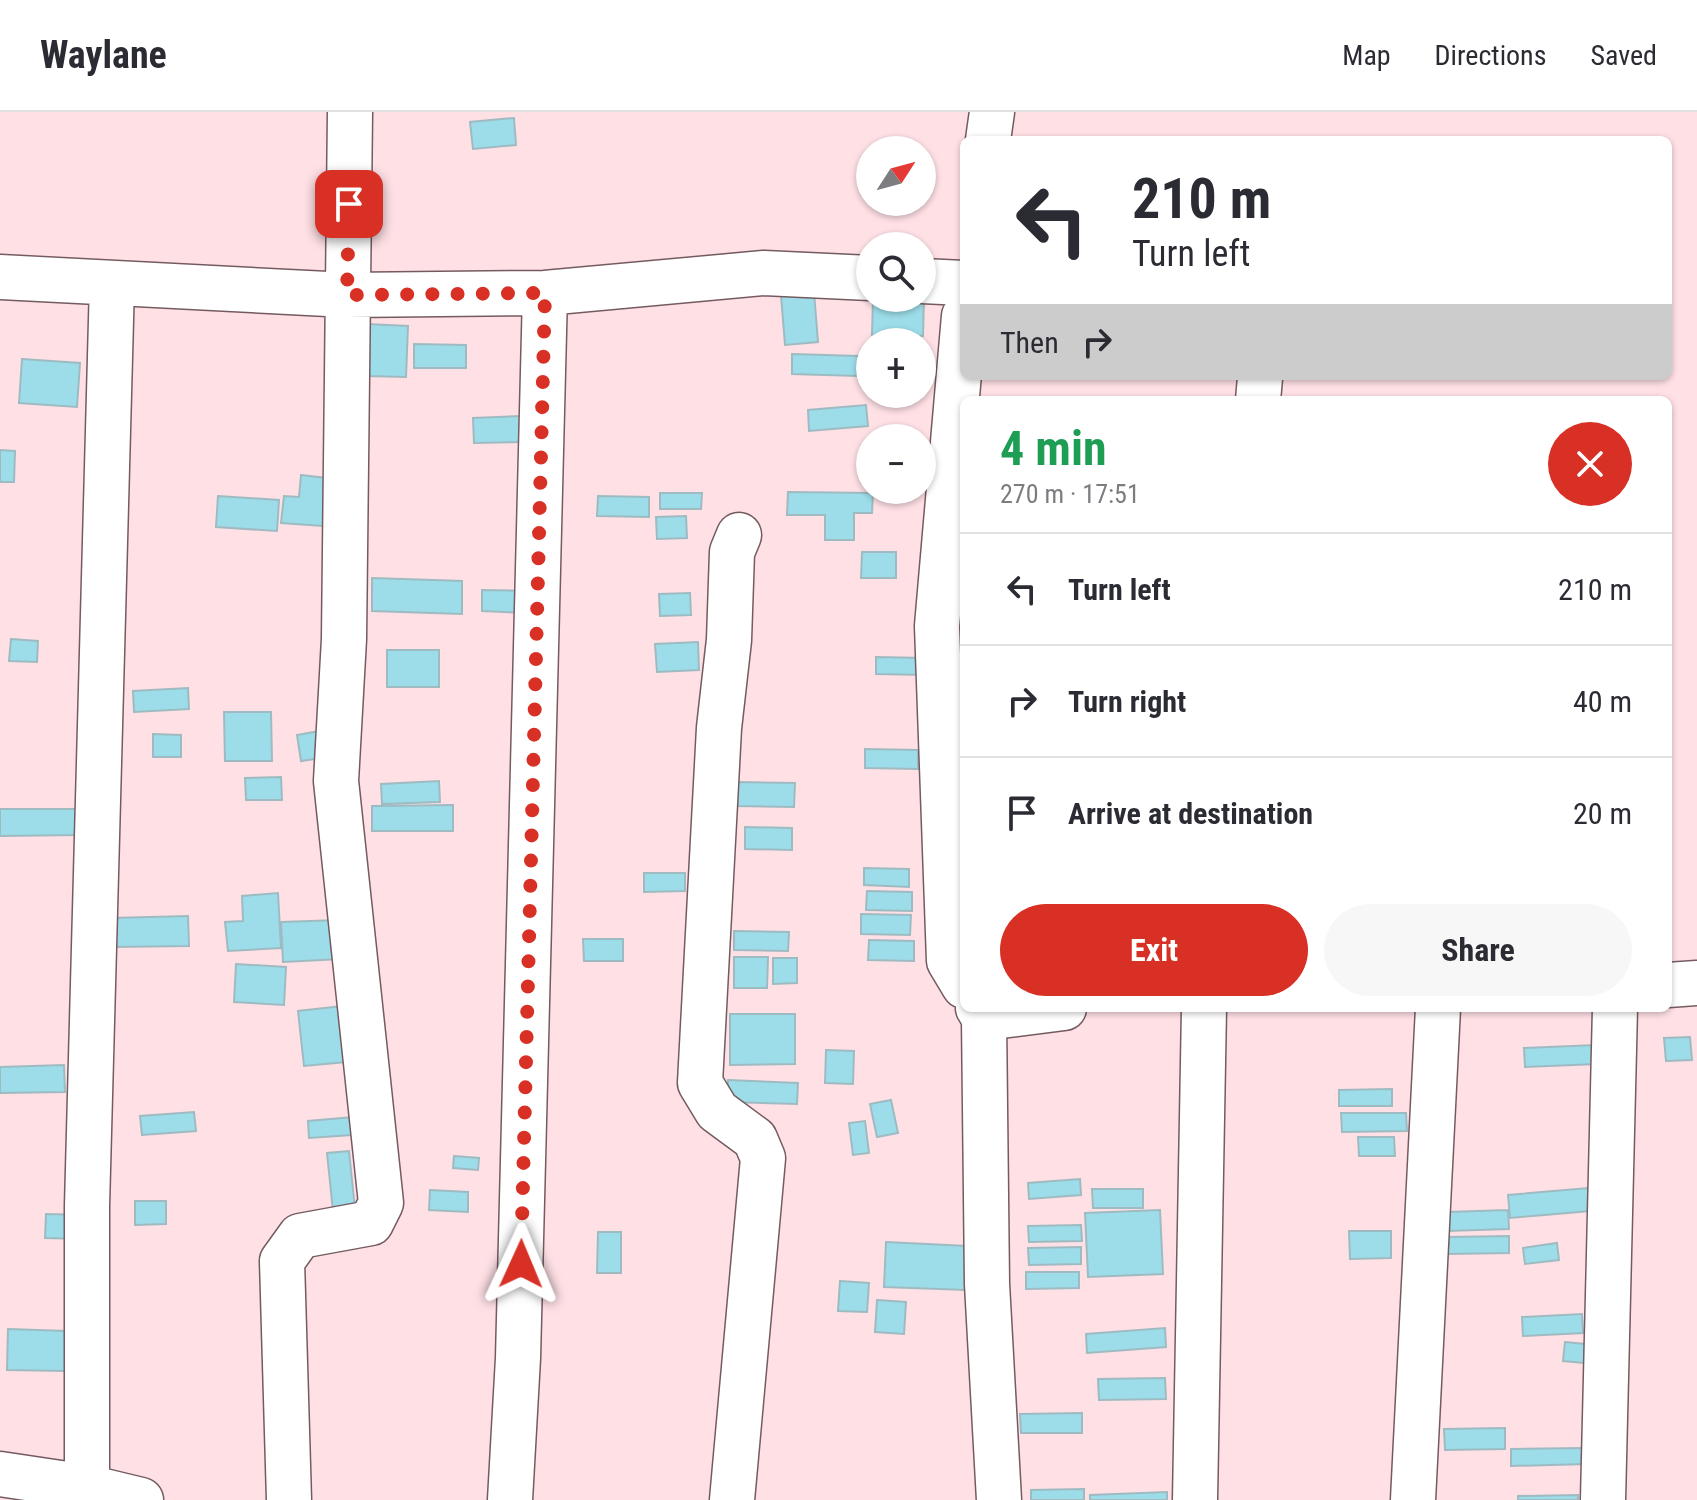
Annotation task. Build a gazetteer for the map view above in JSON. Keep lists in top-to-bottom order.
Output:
{
  "north": "top right",
  "page": {
    "header": "Waylane",
    "nav": ["Map", "Directions", "Saved"],
    "map_buttons": ["+", "−"],
    "turn": ["210 m", "Turn left"],
    "then": "Then",
    "heading": ["4 min", "270 m · 17:51"],
    "list": [
      {
        "name": "Turn left",
        "value": "210 m"
      },
      {
        "name": "Turn right",
        "value": "40 m"
      },
      {
        "name": "Arrive at destination",
        "value": "20 m"
      }
    ],
    "buttons": ["Exit", "Share"]
  }
}
